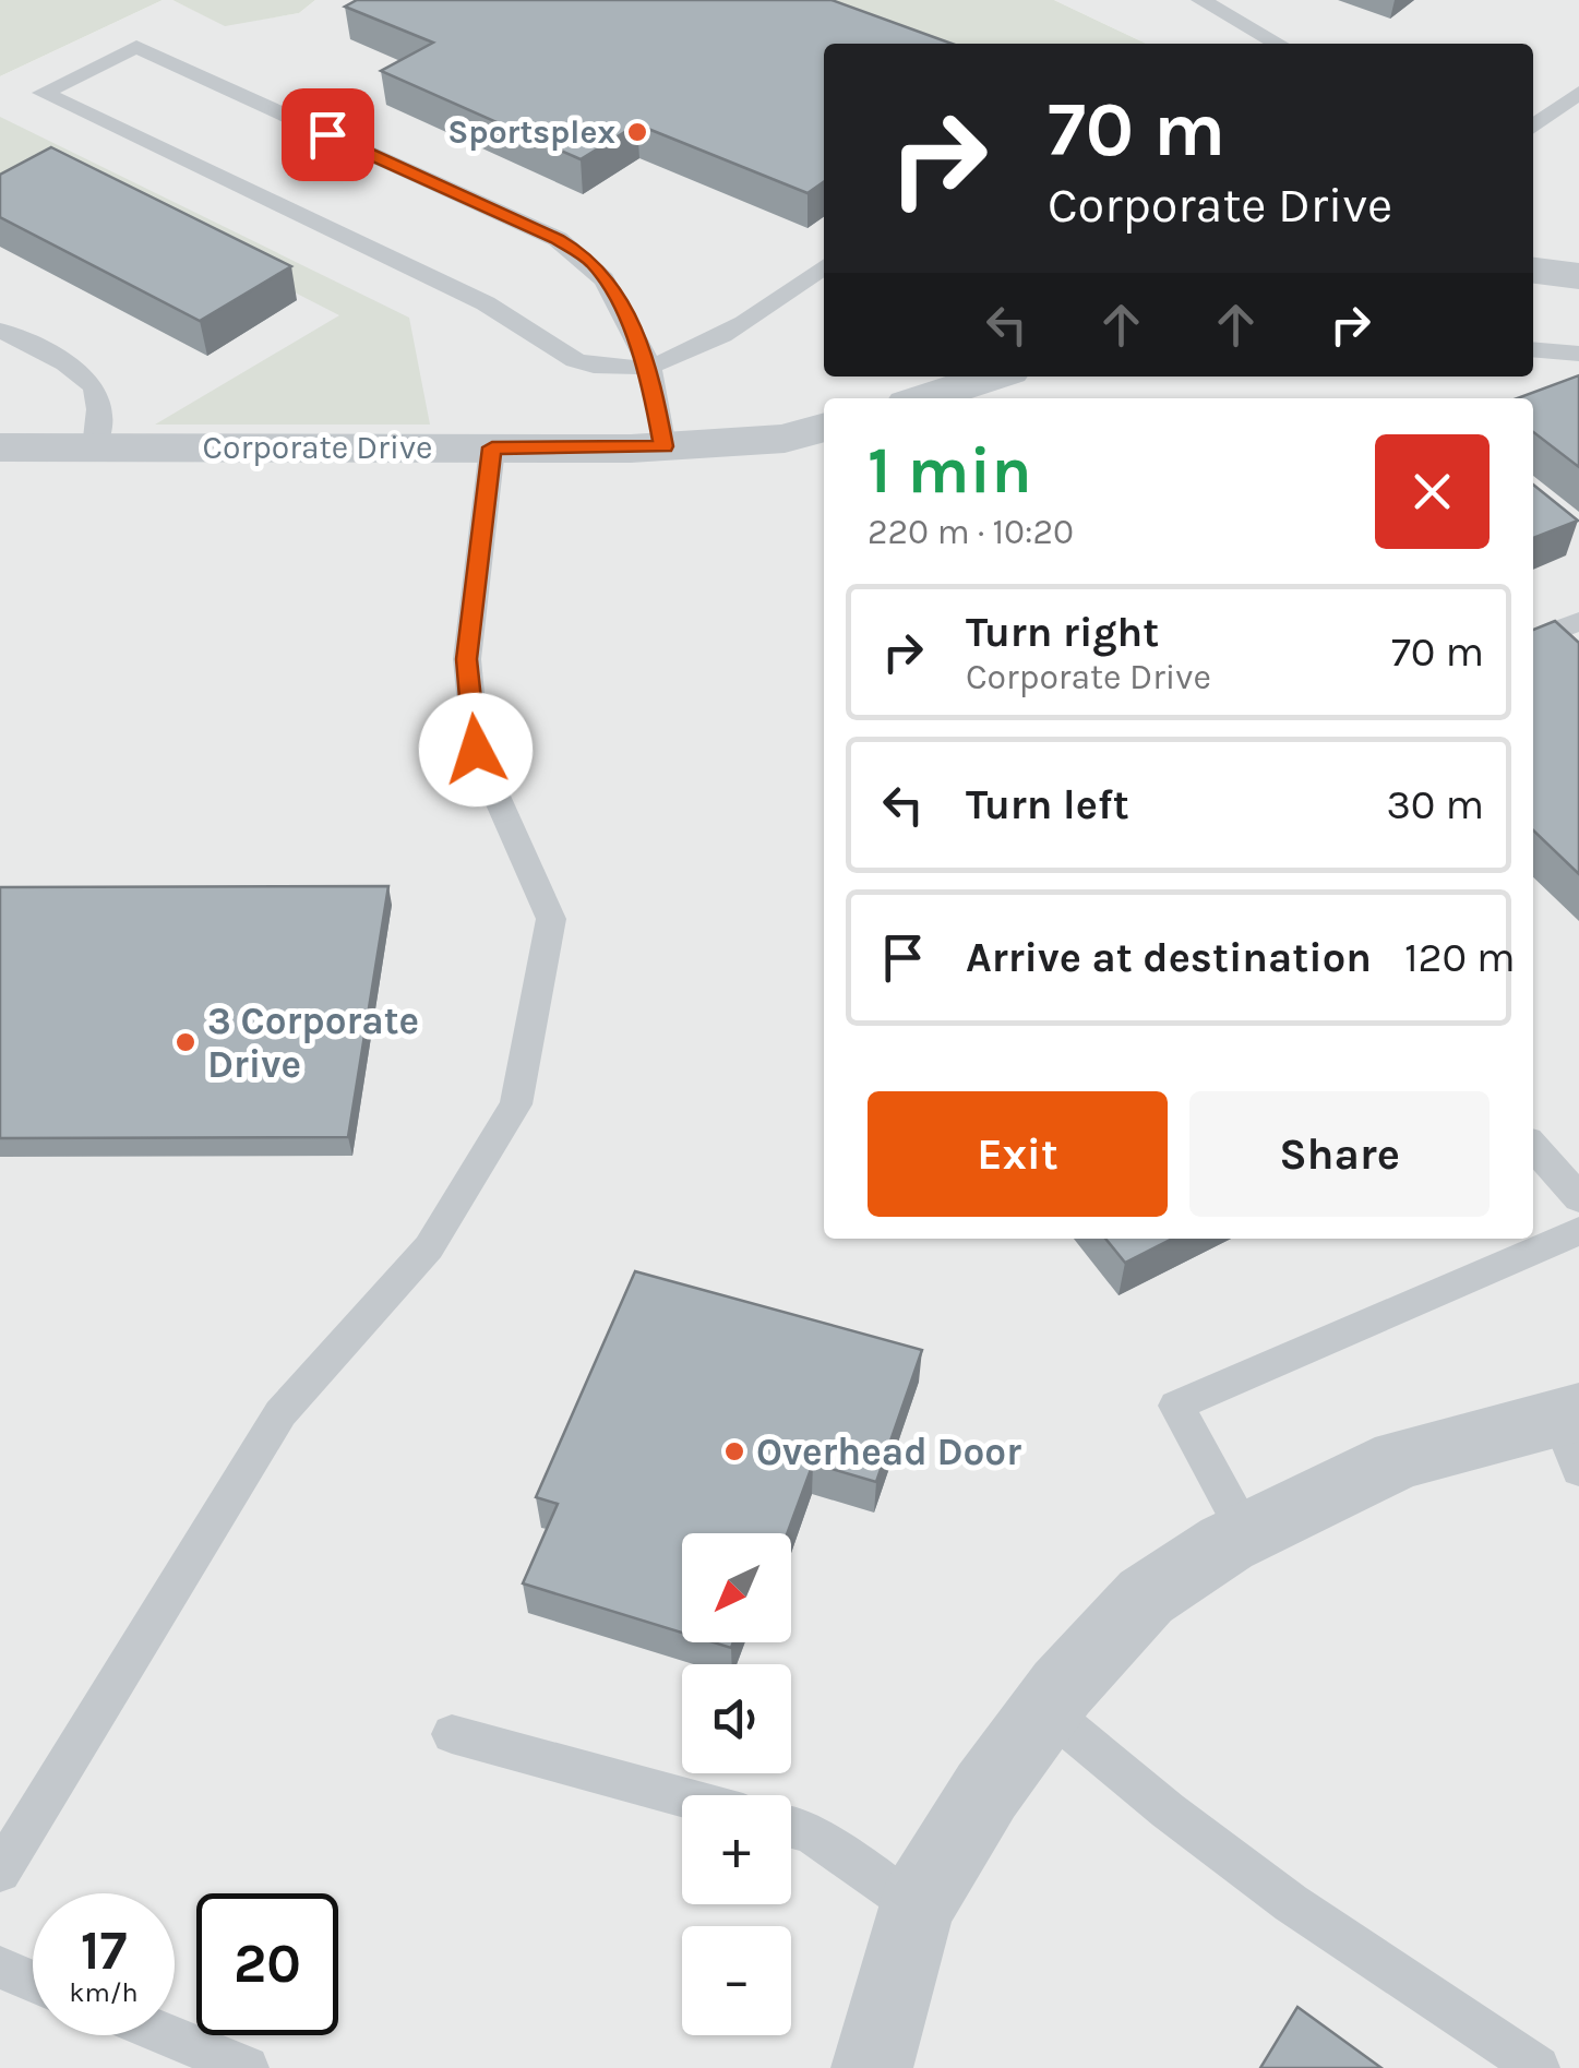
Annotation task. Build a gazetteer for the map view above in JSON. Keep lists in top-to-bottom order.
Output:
{
  "streets": {
    "street": ["Corporate Drive"]
  },
  "places": ["Sportsplex", "3 Corporate Drive", "Overhead Door"],
  "north": "bottom left",
  "page": {
    "turn": ["70 m", "Corporate Drive"],
    "heading": ["1 min", "220 m · 10:20"],
    "list": [
      {
        "name": "Turn right",
        "note": "Corporate Drive",
        "value": "70 m"
      },
      {
        "name": "Turn left",
        "value": "30 m"
      },
      {
        "name": "Arrive at destination",
        "value": "120 m"
      }
    ],
    "buttons": ["Exit", "Share"],
    "map_buttons": ["+", "−"],
    "speed": "17 km/h",
    "limit": "20"
  }
}
